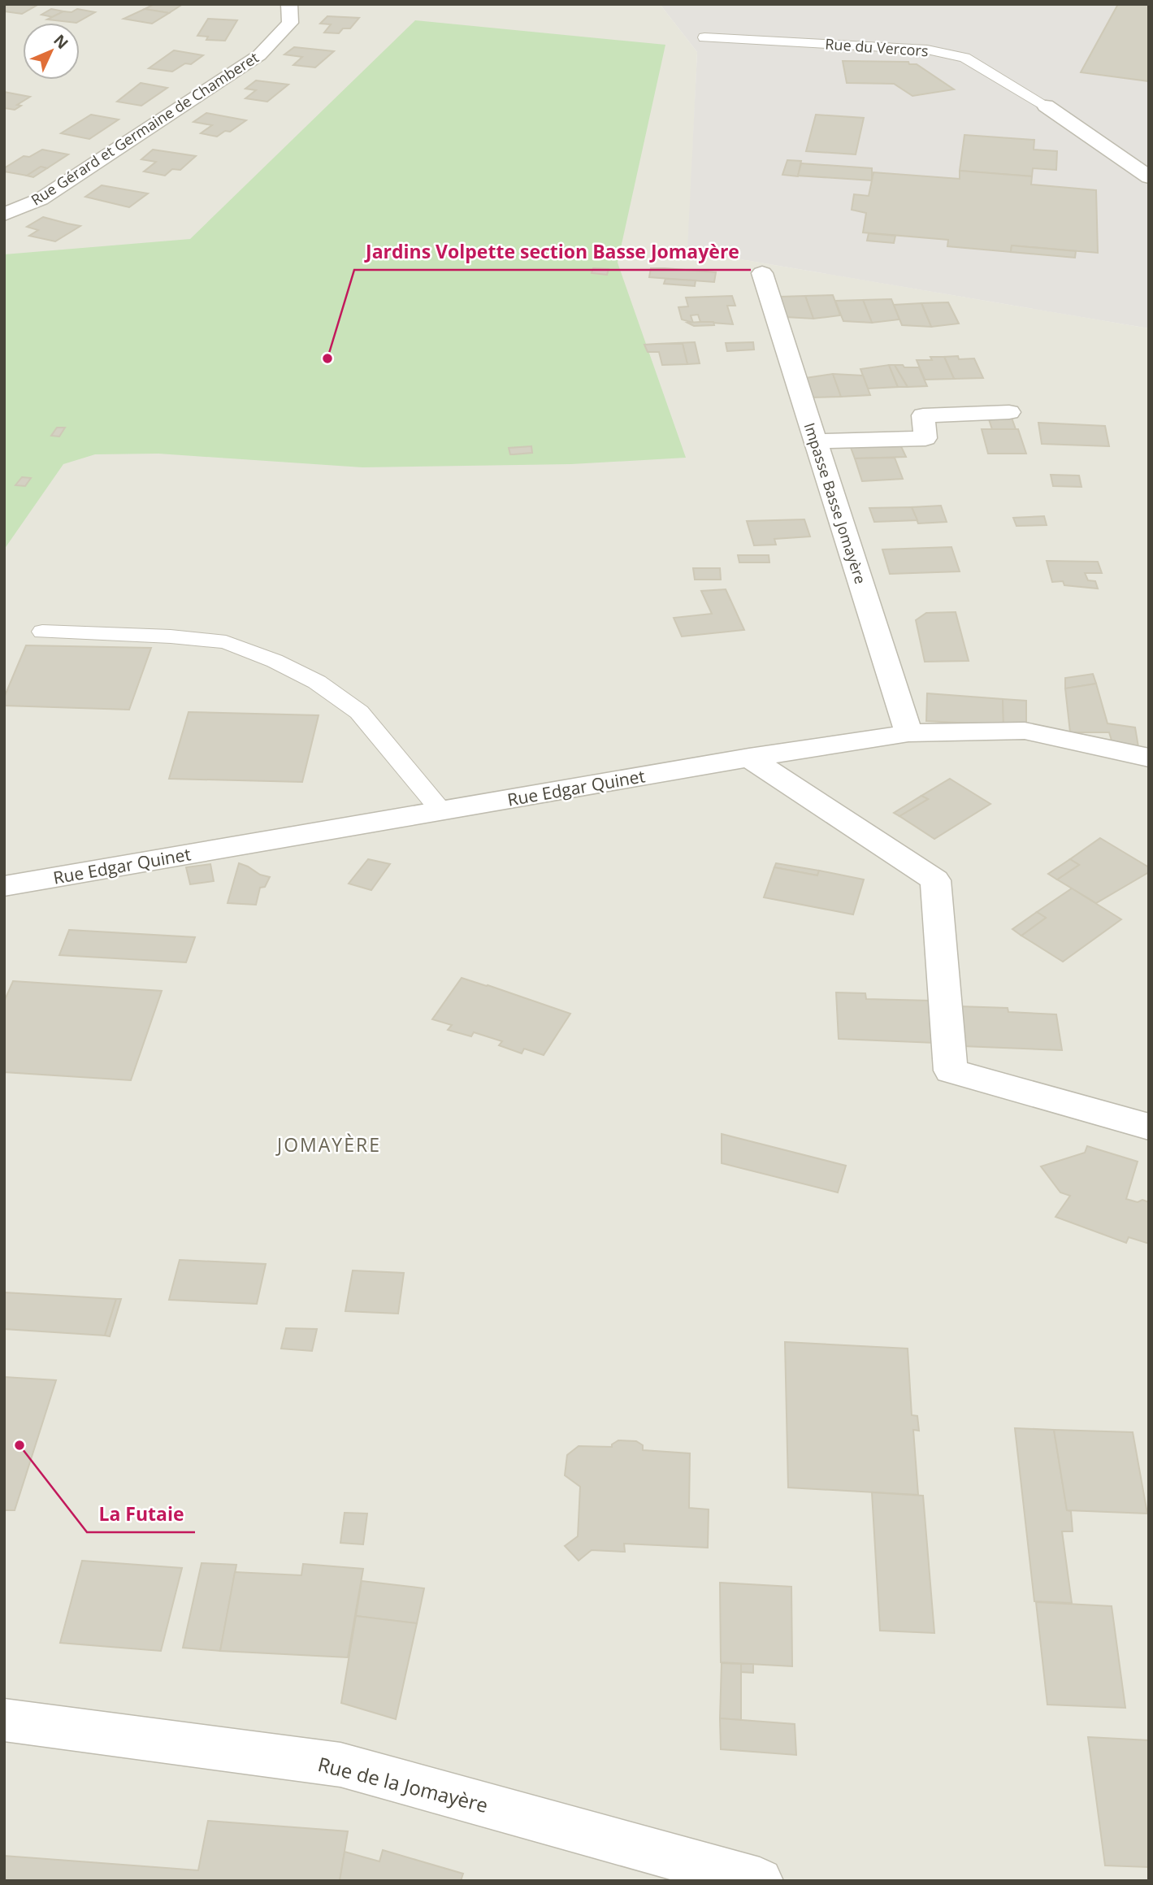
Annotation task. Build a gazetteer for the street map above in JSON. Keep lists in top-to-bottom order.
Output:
{
  "streets": {
    "street": [
      "Rue du Vercors",
      "Rue Gérard et Germaine de Chamberet",
      "Impasse Basse Jomayère",
      "Rue Edgar Quinet",
      "Rue de la Jomayère"
    ]
  },
  "crossings": [
    ["Impasse Basse Jomayère", "Rue Edgar Quinet"]
  ],
  "districts": ["JOMAYÈRE"],
  "places": ["Jardins Volpette section Basse Jomayère", "La Futaie"],
  "north": "top right"
}
